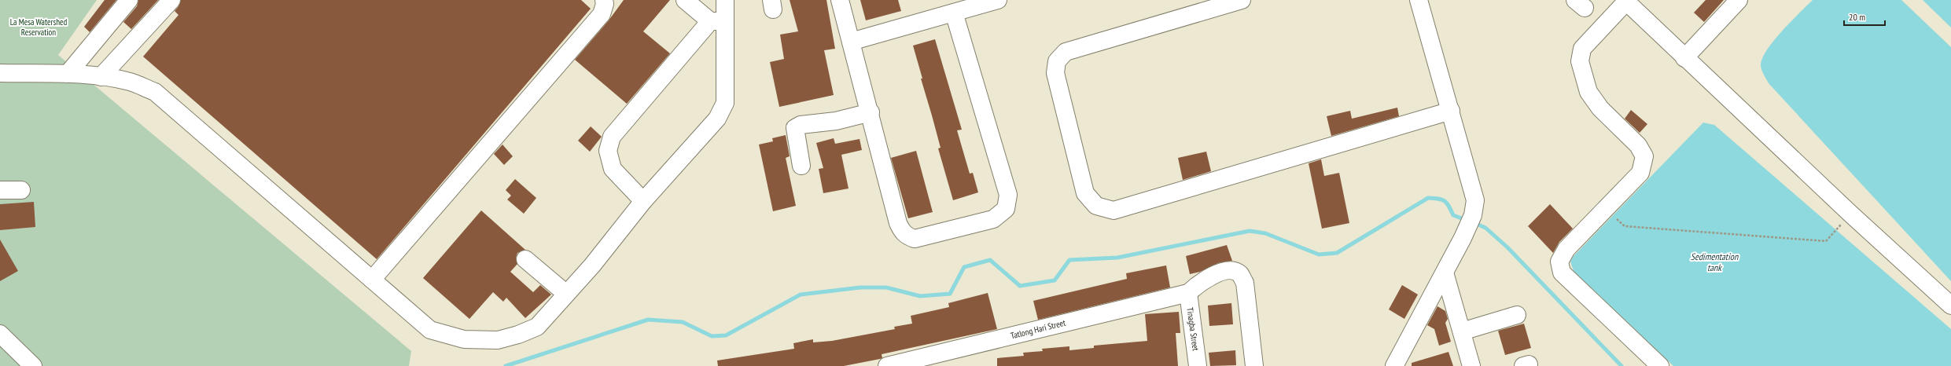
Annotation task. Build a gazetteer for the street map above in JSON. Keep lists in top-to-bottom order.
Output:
{
  "streets": {
    "street": ["Tatlong Hari Street", "Tinagba Street"]
  },
  "crossings": [
    ["Tatlong Hari Street", "Tinagba Street"]
  ],
  "water": ["Sedimentation tank"],
  "parks": ["La Mesa Watershed Reservation"],
  "scale_bar": "20 m"
}
